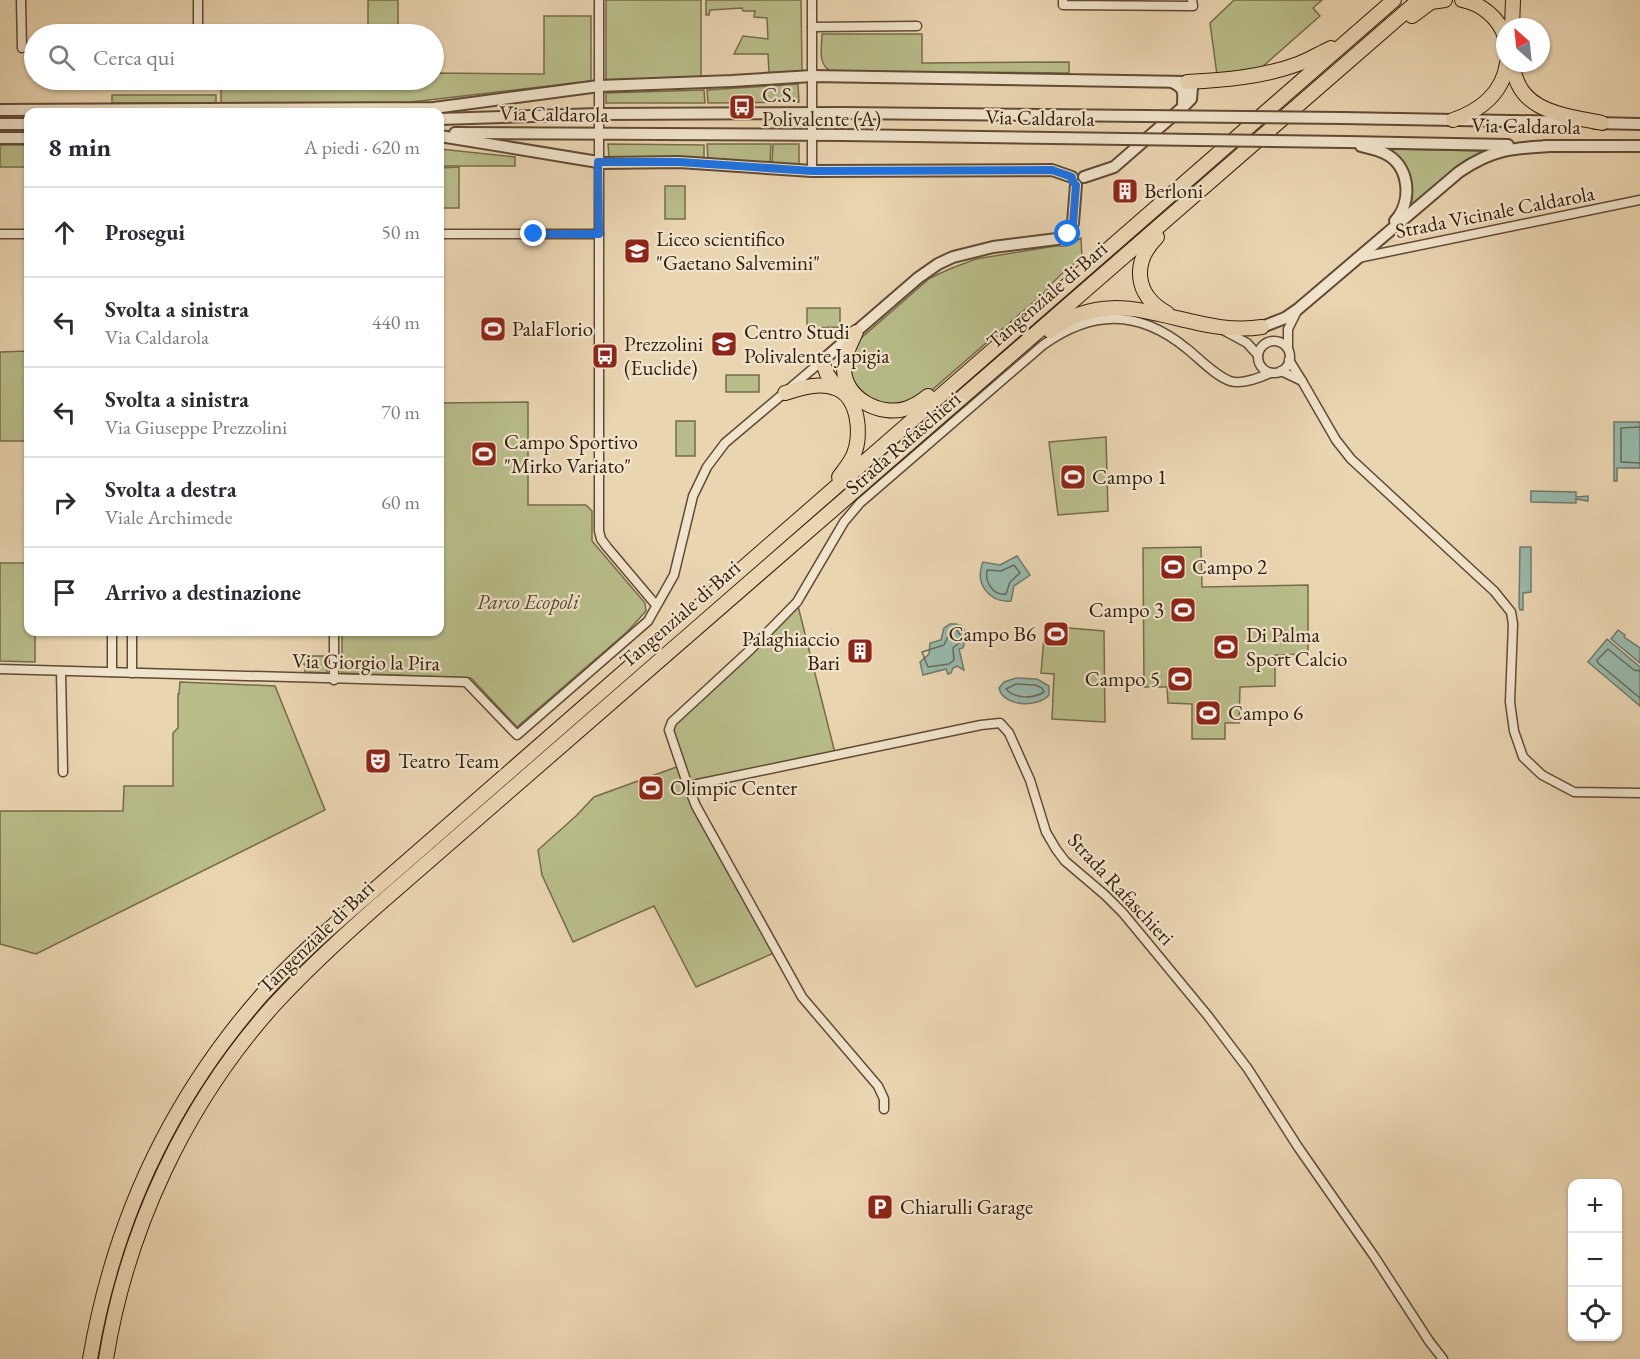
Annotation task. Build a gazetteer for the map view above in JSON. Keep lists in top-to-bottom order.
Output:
{
  "streets": {
    "highway": ["Tangenziale di Bari"],
    "street": [
      "Via Caldarola",
      "Strada Vicinale Caldarola",
      "Strada Rafaschieri",
      "Via Giorgio la Pira"
    ]
  },
  "parks": ["Parco Ecopoli"],
  "places": {
    "bus stop": ["C.S. Polivalente (A)", "Prezzolini (Euclide)"],
    "building": ["Berloni", "Palaghiaccio Bari"],
    "school or university": ["Liceo scientifico \"Gaetano Salvemini\"", "Centro Studi Polivalente Japigia"],
    "sports": [
      "PalaFlorio",
      "Campo Sportivo \"Mirko Variato\"",
      "Campo 1",
      "Campo 2",
      "Campo 3",
      "Campo B6",
      "Di Palma Sport Calcio",
      "Campo 5",
      "Campo 6",
      "Olimpic Center"
    ],
    "theatre": ["Teatro Team"],
    "parking": ["Chiarulli Garage"]
  },
  "north": "top left",
  "page": {
    "search": "Cerca qui",
    "heading": ["8 min", "A piedi · 620 m"],
    "list": [
      ["Prosegui", "50 m"],
      ["Svolta a sinistra", "Via Caldarola", "440 m"],
      ["Svolta a sinistra", "Via Giuseppe Prezzolini", "70 m"],
      ["Svolta a destra", "Viale Archimede", "60 m"],
      "Arrivo a destinazione"
    ],
    "map_buttons": ["+", "−"]
  }
}
